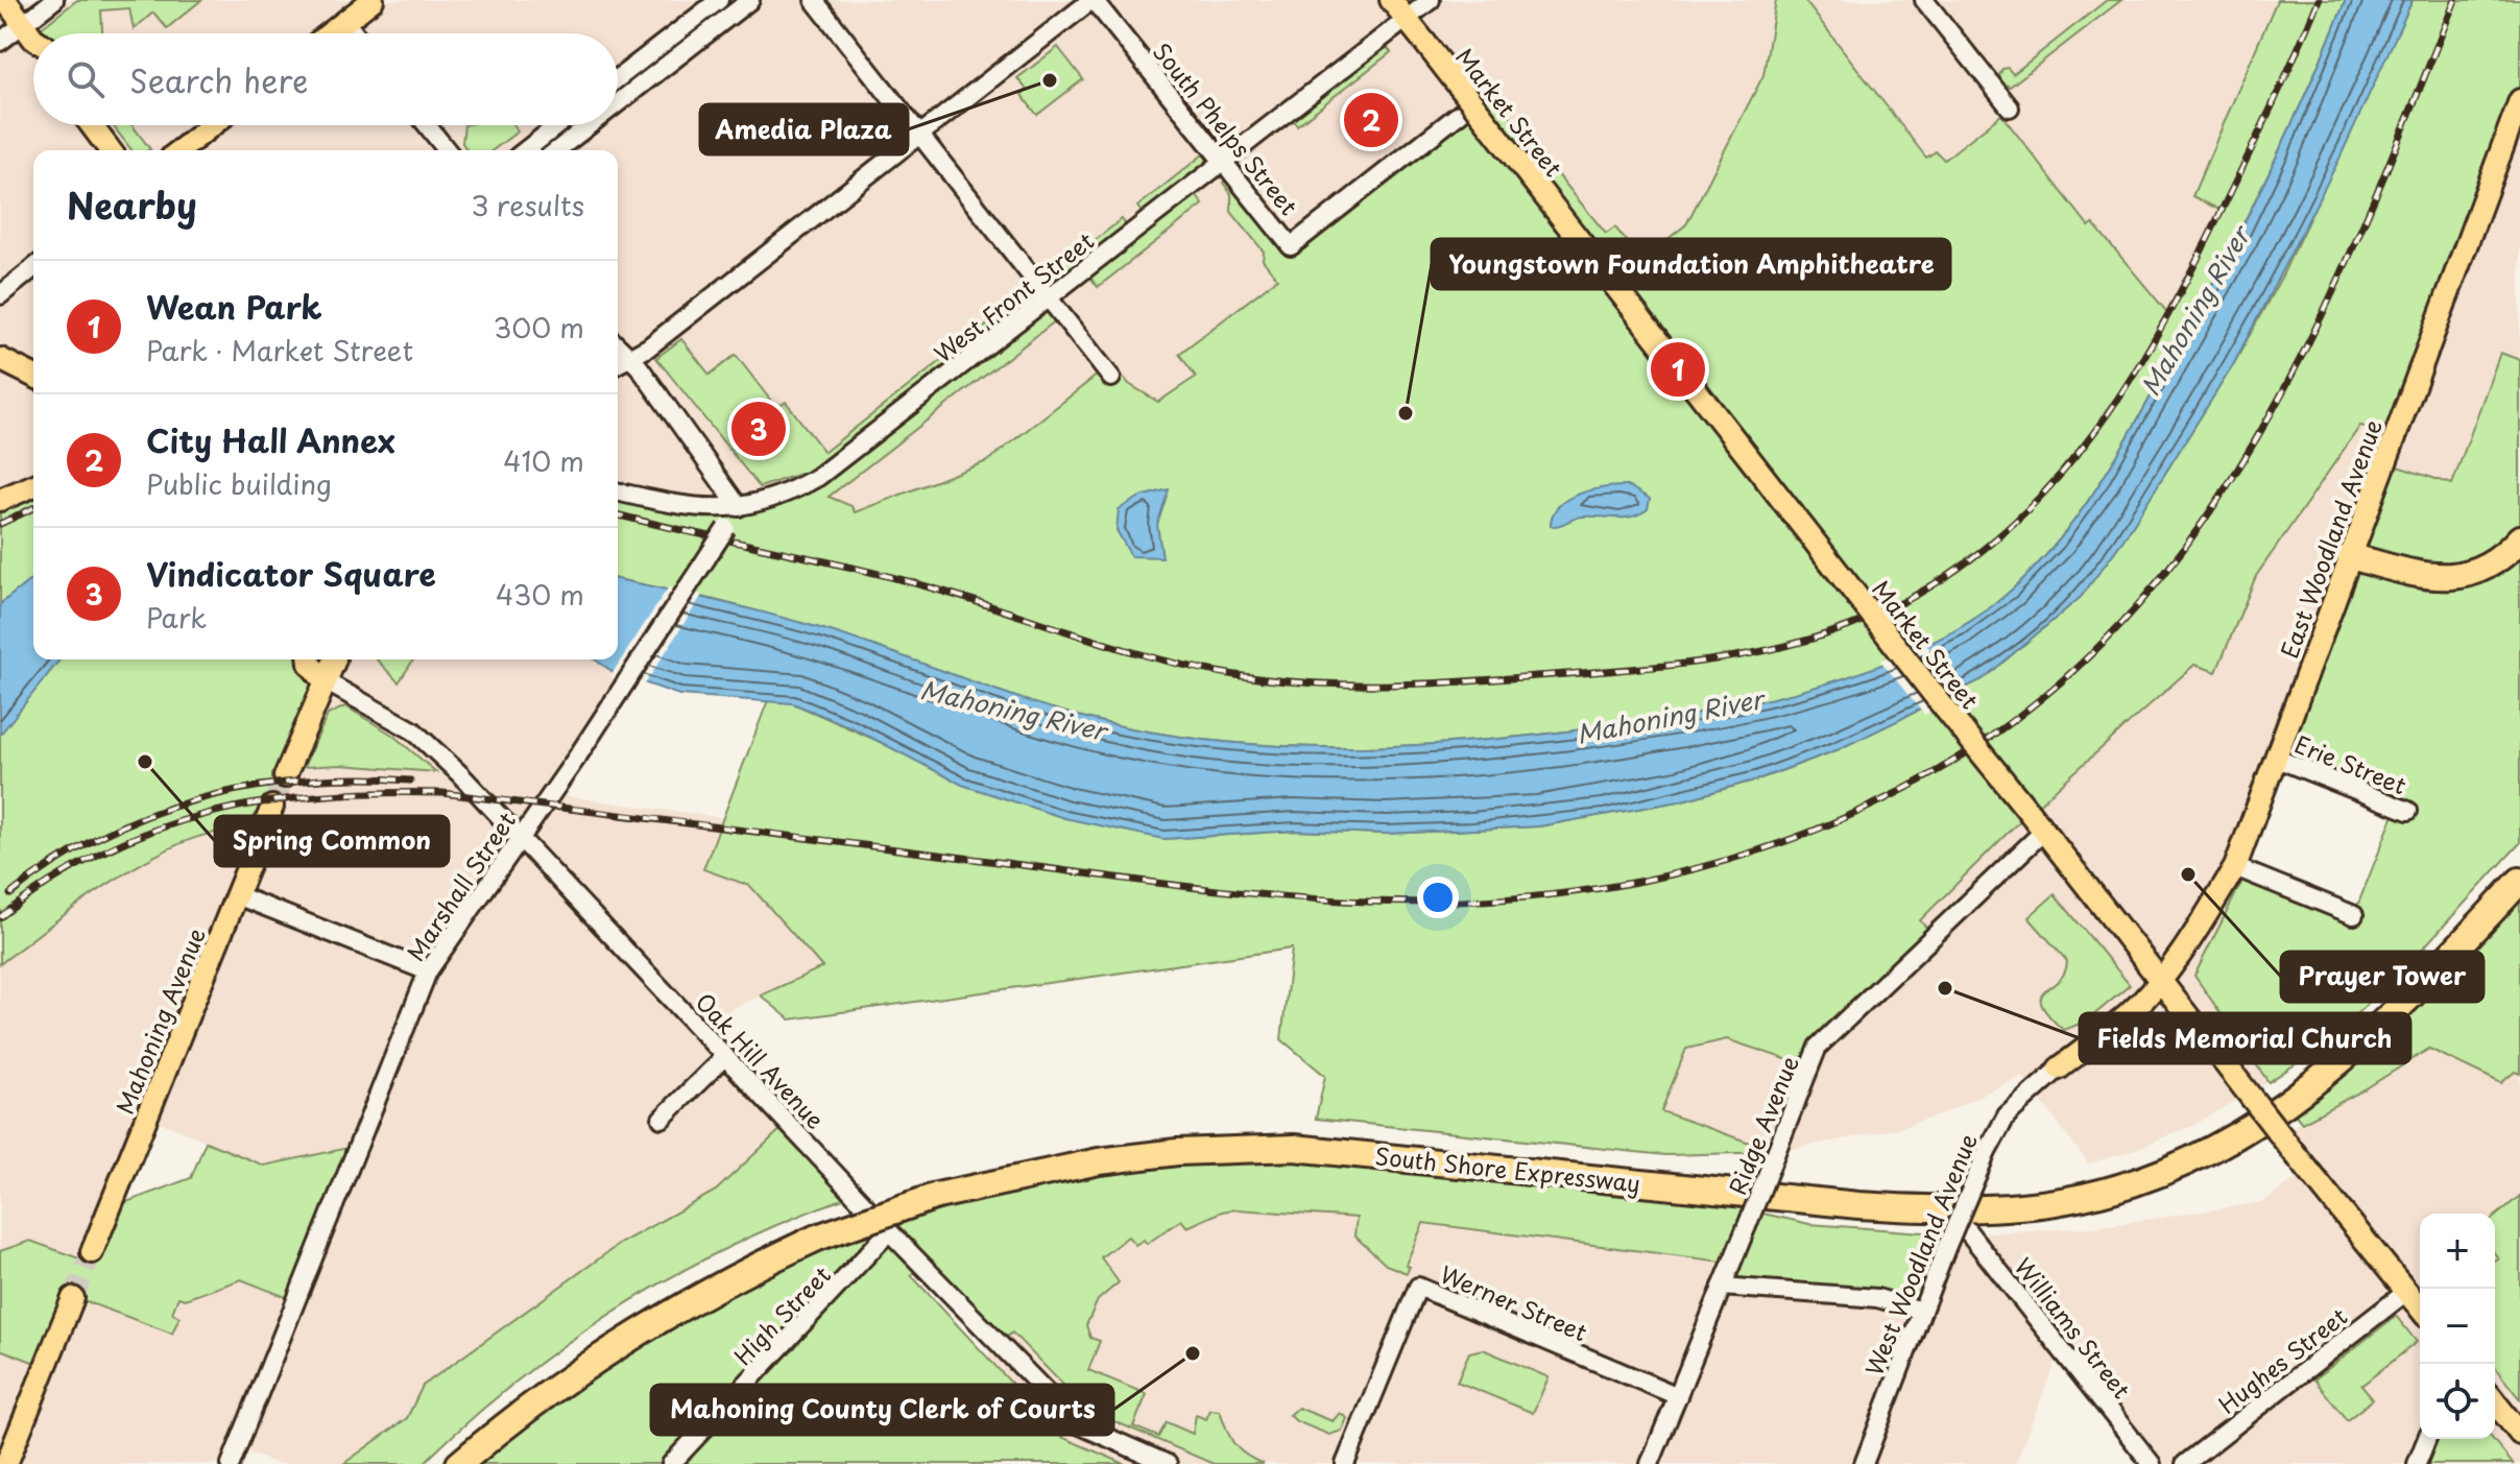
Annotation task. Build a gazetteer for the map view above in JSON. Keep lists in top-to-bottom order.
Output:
{
  "streets": {
    "highway": ["South Shore Expressway"],
    "main road": [
      "Market Street",
      "East Woodland Avenue",
      "Mahoning Avenue",
      "West Woodland Avenue"
    ],
    "street": [
      "South Phelps Street",
      "West Front Street",
      "Erie Street",
      "Marshall Street",
      "Oak Hill Avenue",
      "Ridge Avenue",
      "Werner Street",
      "High Street",
      "Williams Street",
      "Hughes Street"
    ]
  },
  "crossings": [
    ["Market Street", "West Front Street"],
    ["Market Street", "East Woodland Avenue"],
    ["Market Street", "Ridge Avenue"],
    ["Market Street", "West Woodland Avenue"],
    ["Market Street", "Hughes Street"],
    ["South Phelps Street", "West Front Street"],
    ["West Front Street", "Marshall Street"],
    ["East Woodland Avenue", "Erie Street"],
    ["East Woodland Avenue", "West Woodland Avenue"],
    ["Marshall Street", "Oak Hill Avenue"],
    ["Oak Hill Avenue", "High Street"],
    ["Ridge Avenue", "Werner Street"],
    ["West Woodland Avenue", "Williams Street"]
  ],
  "water": ["Mahoning River"],
  "places": [
    "Amedia Plaza",
    "Youngstown Foundation Amphitheatre",
    "Spring Common",
    "Prayer Tower",
    "Fields Memorial Church",
    "Mahoning County Clerk of Courts"
  ],
  "page": {
    "search": "Search here",
    "pins": ["2", "1", "3"],
    "heading": ["Nearby", "3 results"],
    "list": [
      {
        "mark": "1",
        "name": "Wean Park",
        "note": "Park · Market Street",
        "value": "300 m"
      },
      {
        "mark": "2",
        "name": "City Hall Annex",
        "note": "Public building",
        "value": "410 m"
      },
      {
        "mark": "3",
        "name": "Vindicator Square",
        "note": "Park",
        "value": "430 m"
      }
    ],
    "map_buttons": ["+", "−"]
  }
}
